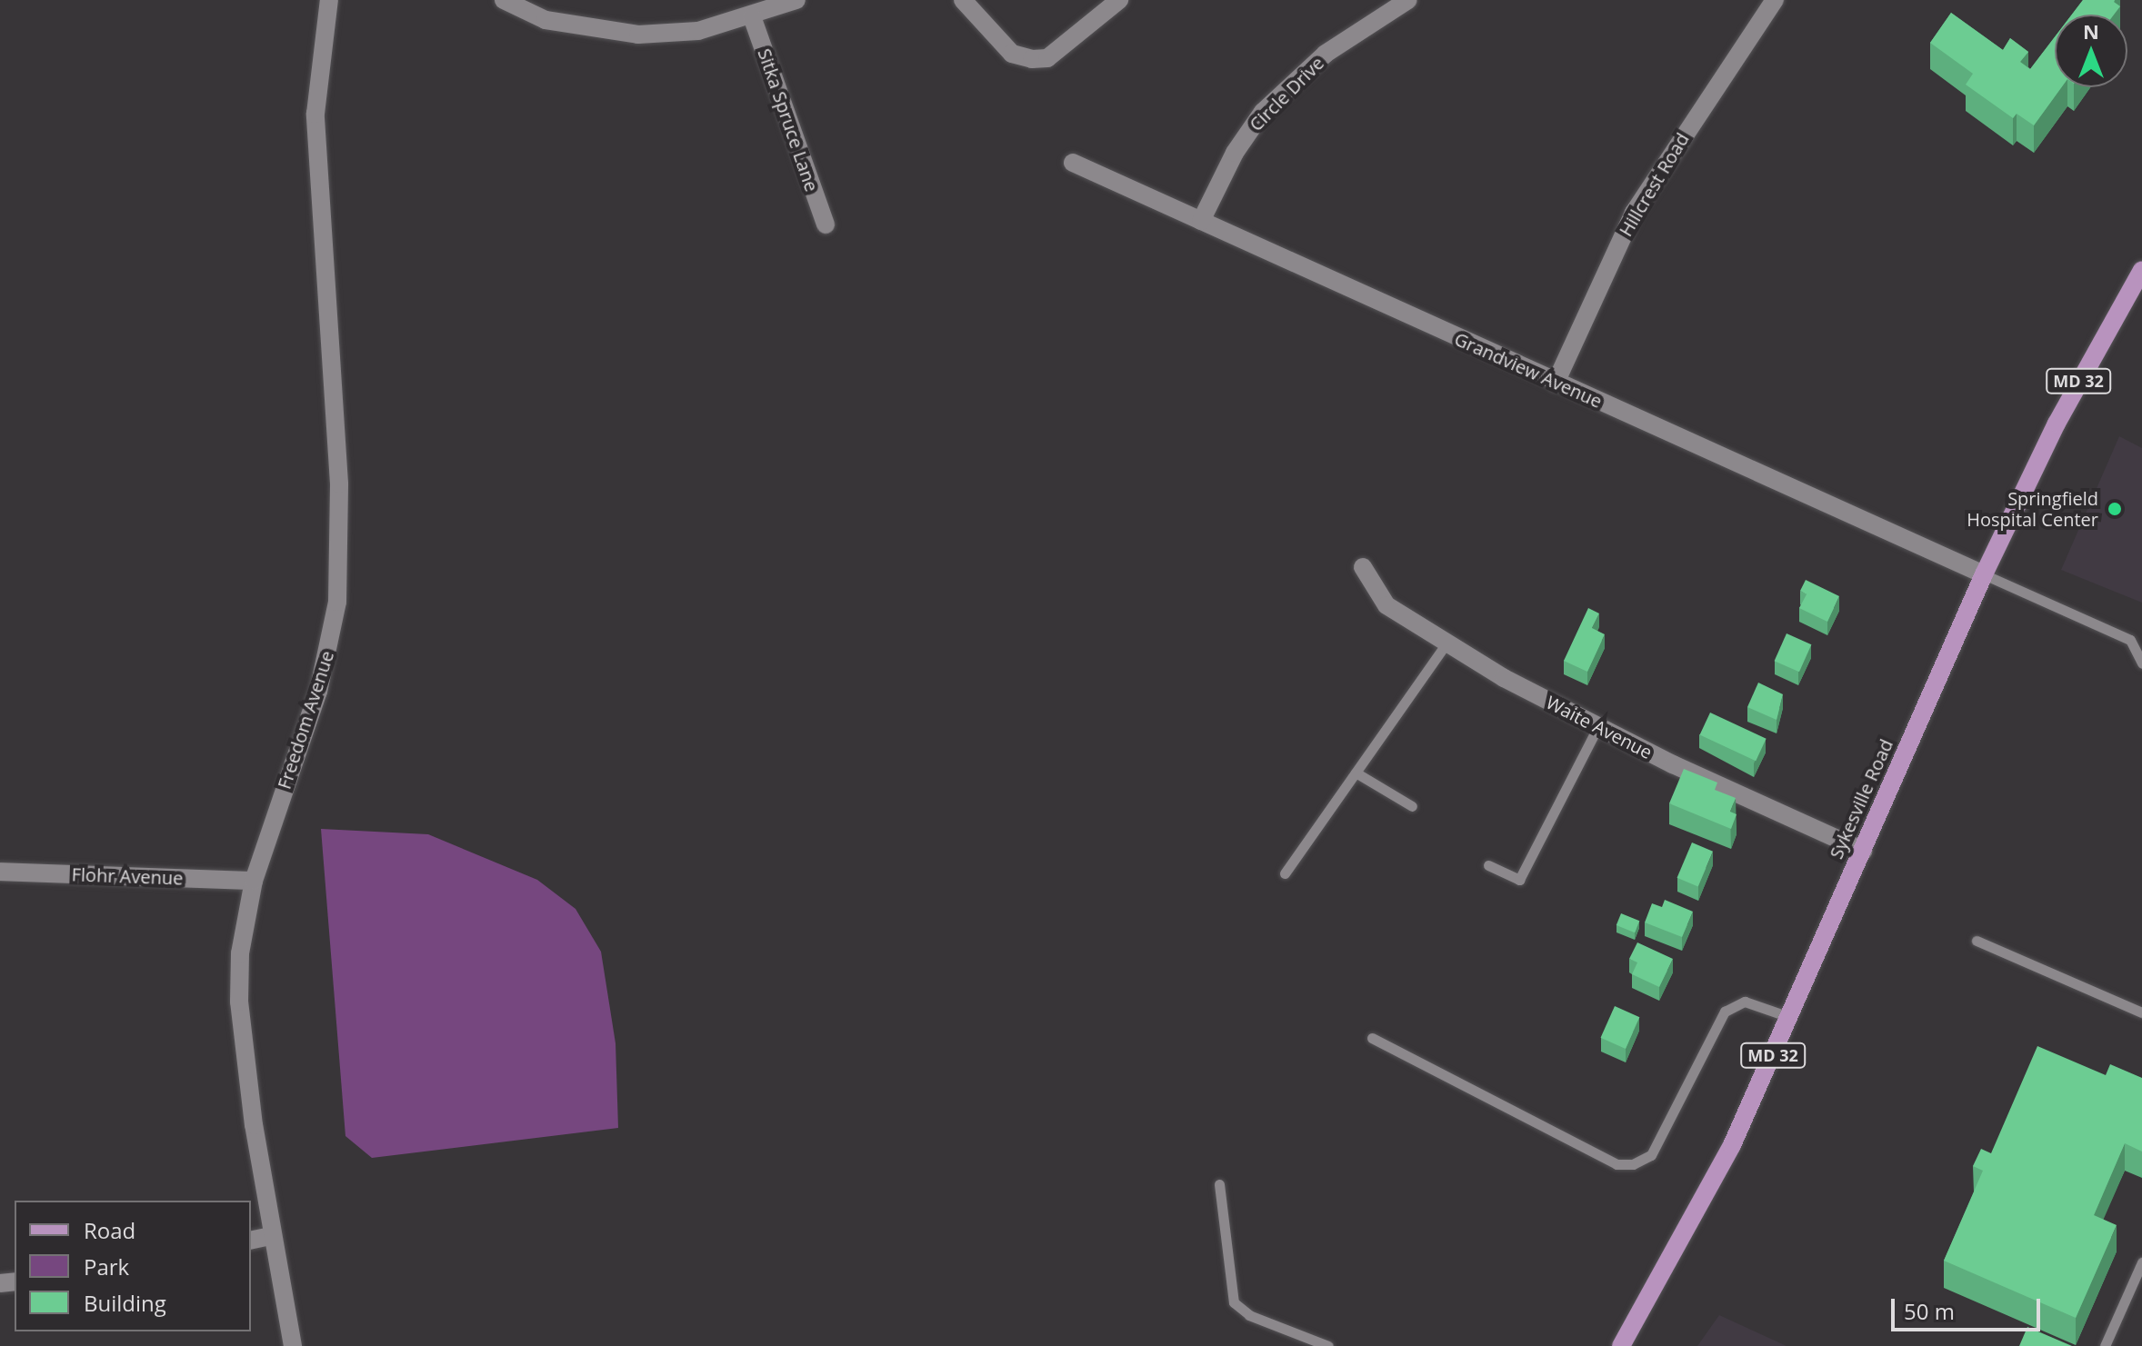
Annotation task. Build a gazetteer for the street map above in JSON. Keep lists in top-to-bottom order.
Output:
{
  "streets": {
    "main road": ["MD 32", "Sykesville Road"],
    "street": [
      "Circle Drive",
      "Sitka Spruce Lane",
      "Hillcrest Road",
      "Grandview Avenue",
      "Freedom Avenue",
      "Waite Avenue",
      "Flohr Avenue"
    ]
  },
  "crossings": [
    ["Circle Drive", "Grandview Avenue"],
    ["Hillcrest Road", "Grandview Avenue"],
    ["Grandview Avenue", "Sykesville Road"],
    ["Freedom Avenue", "Flohr Avenue"],
    ["Waite Avenue", "Sykesville Road"]
  ],
  "places": ["Springfield Hospital Center"],
  "legend": ["Road", "Park", "Building"],
  "scale_bar": "50 m",
  "north": "top"
}
